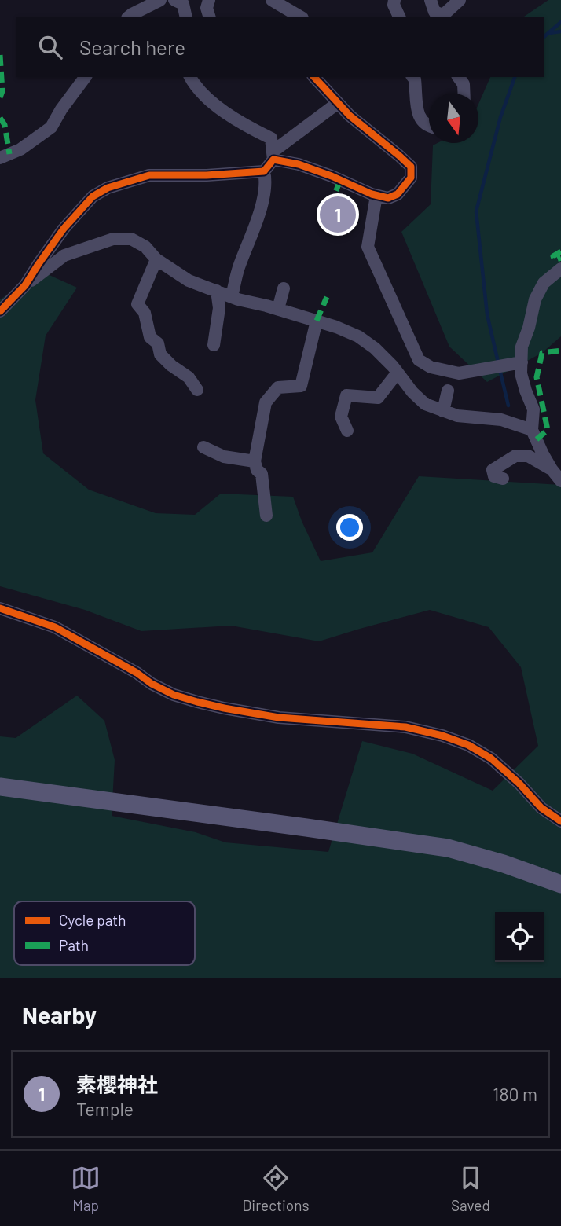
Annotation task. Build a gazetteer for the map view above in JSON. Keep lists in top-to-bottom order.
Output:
{
  "legend": ["Cycle path", "Path"],
  "north": "bottom",
  "page": {
    "search": "Search here",
    "pins": "1",
    "heading": "Nearby",
    "list": [
      {
        "mark": "1",
        "name": "素櫻神社",
        "note": "Temple",
        "value": "180 m"
      }
    ],
    "nav": ["Map", "Directions", "Saved"]
  }
}
